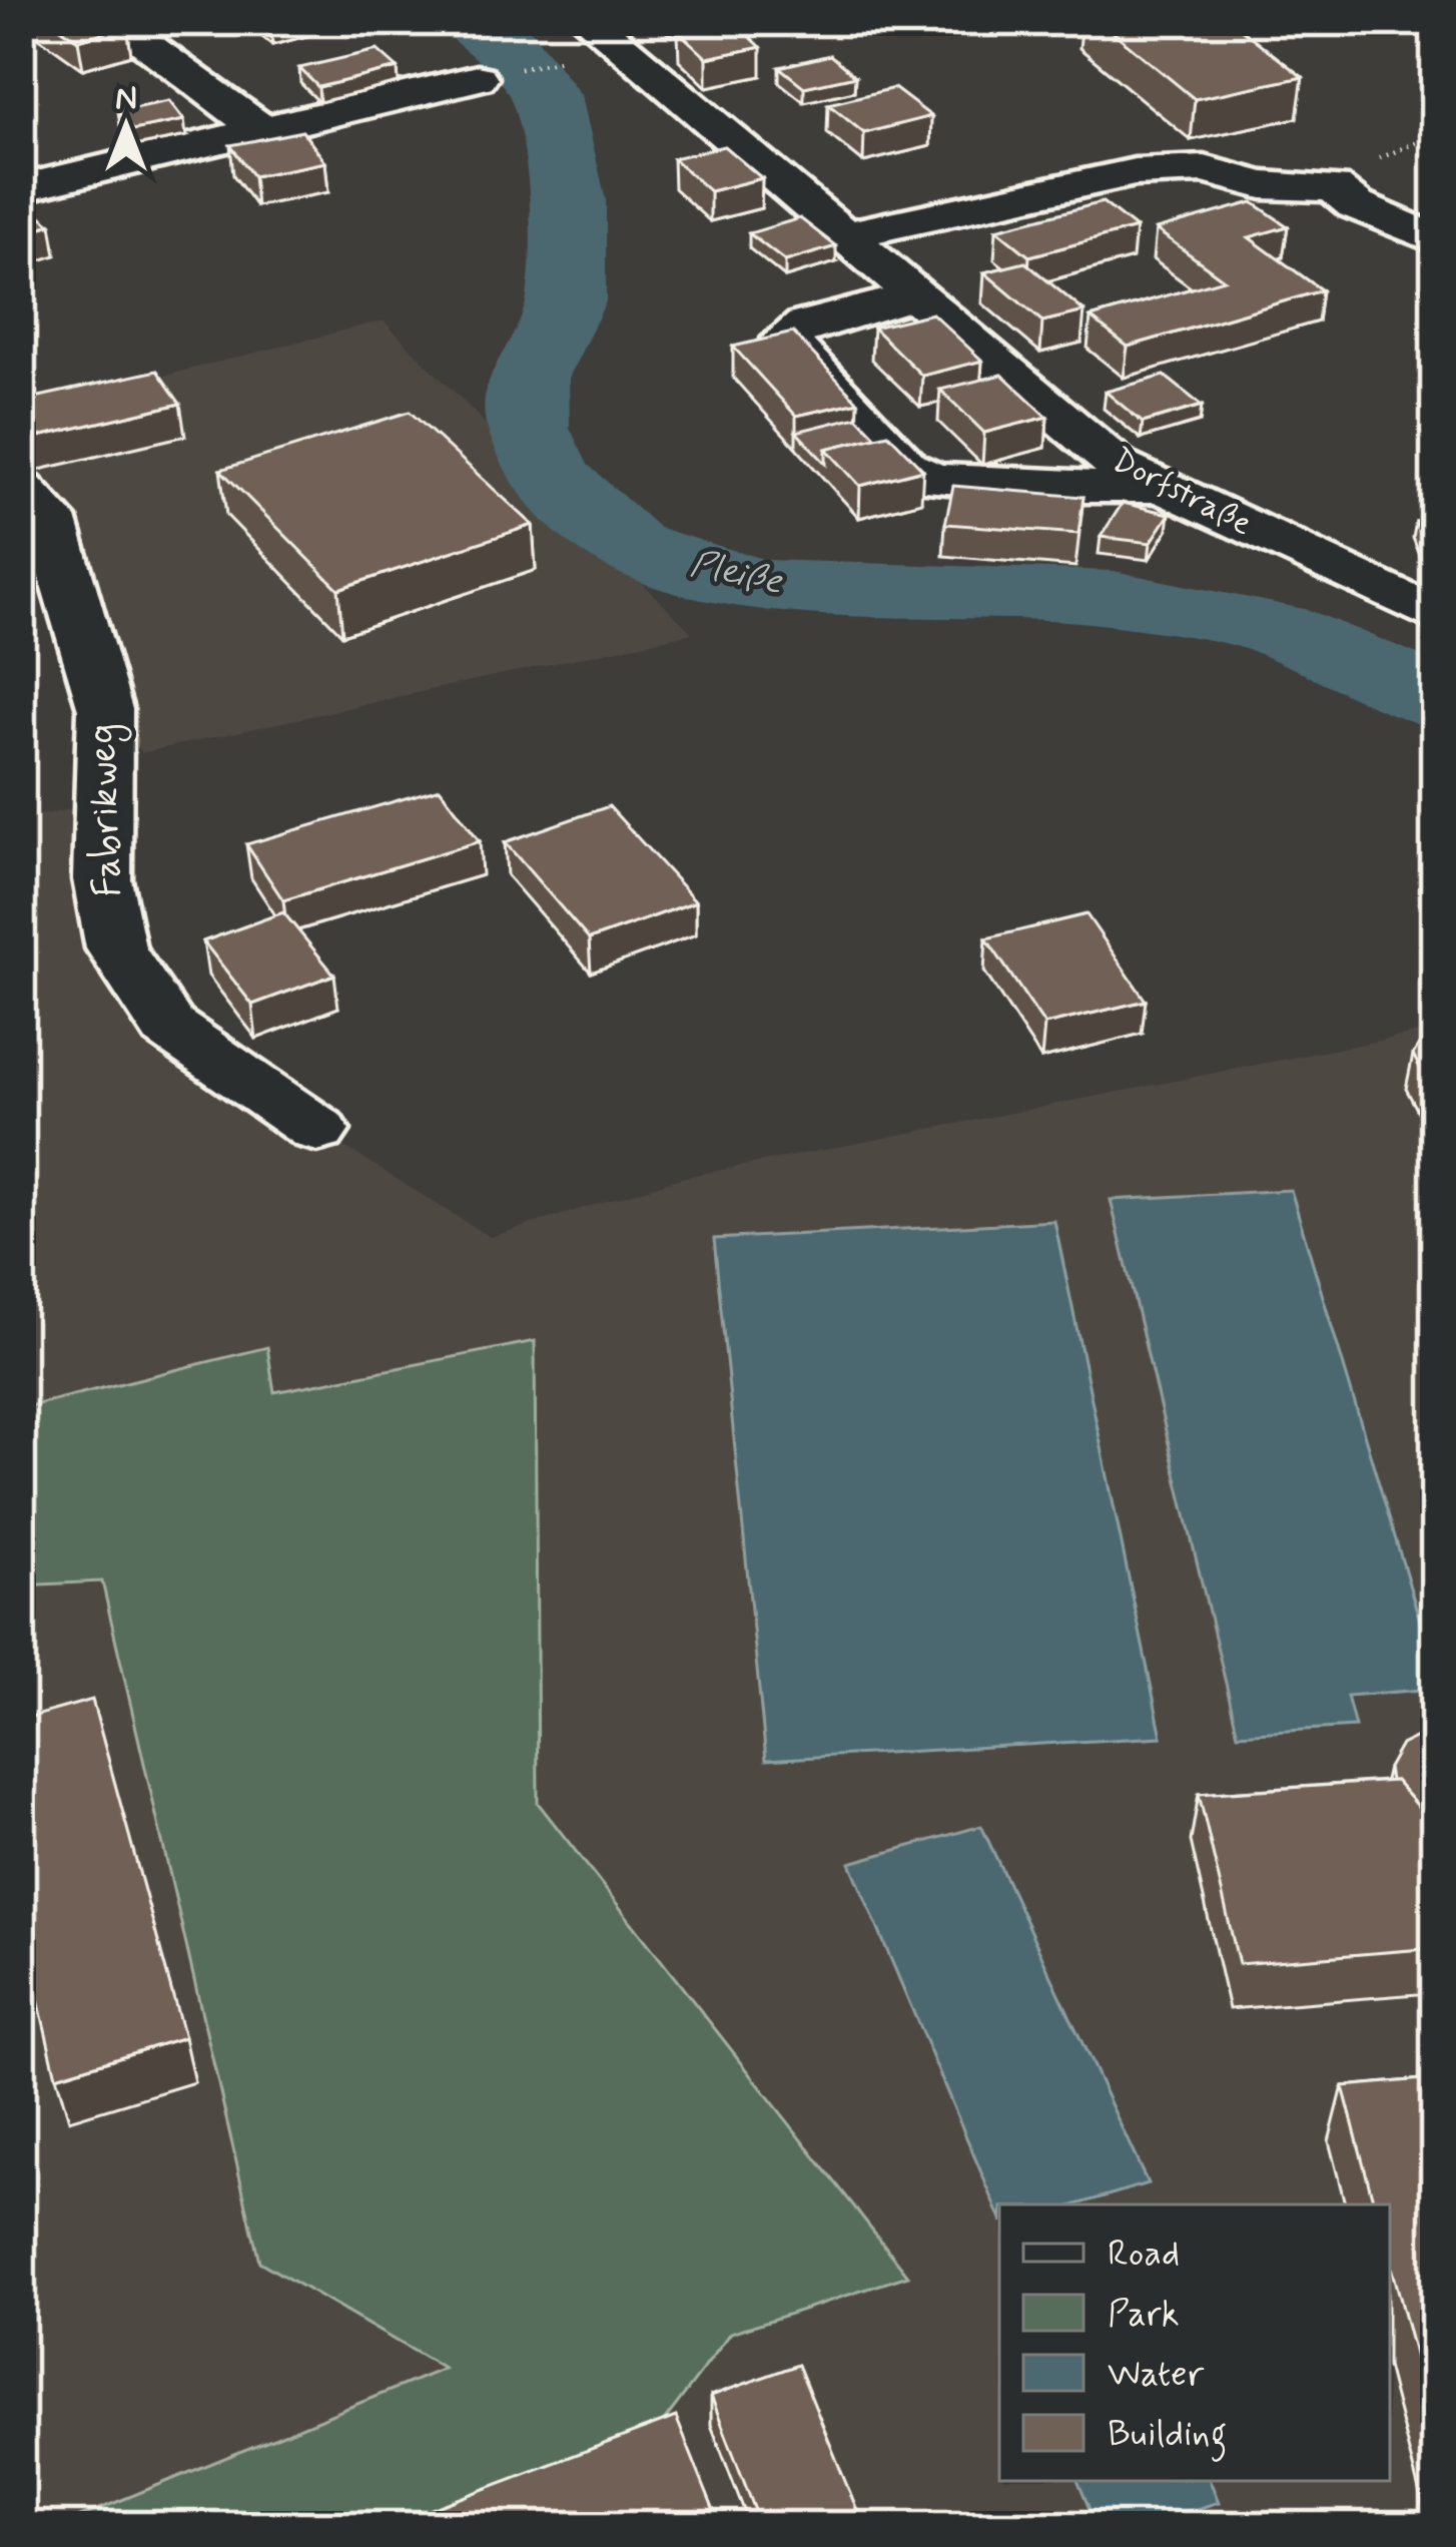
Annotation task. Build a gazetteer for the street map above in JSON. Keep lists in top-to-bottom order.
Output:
{
  "streets": {
    "street": ["Dorfstraße", "Fabrikweg"]
  },
  "water": ["Pleiße"],
  "legend": [
    "Road",
    "Park",
    "Water",
    "Building"
  ],
  "north": "top"
}
